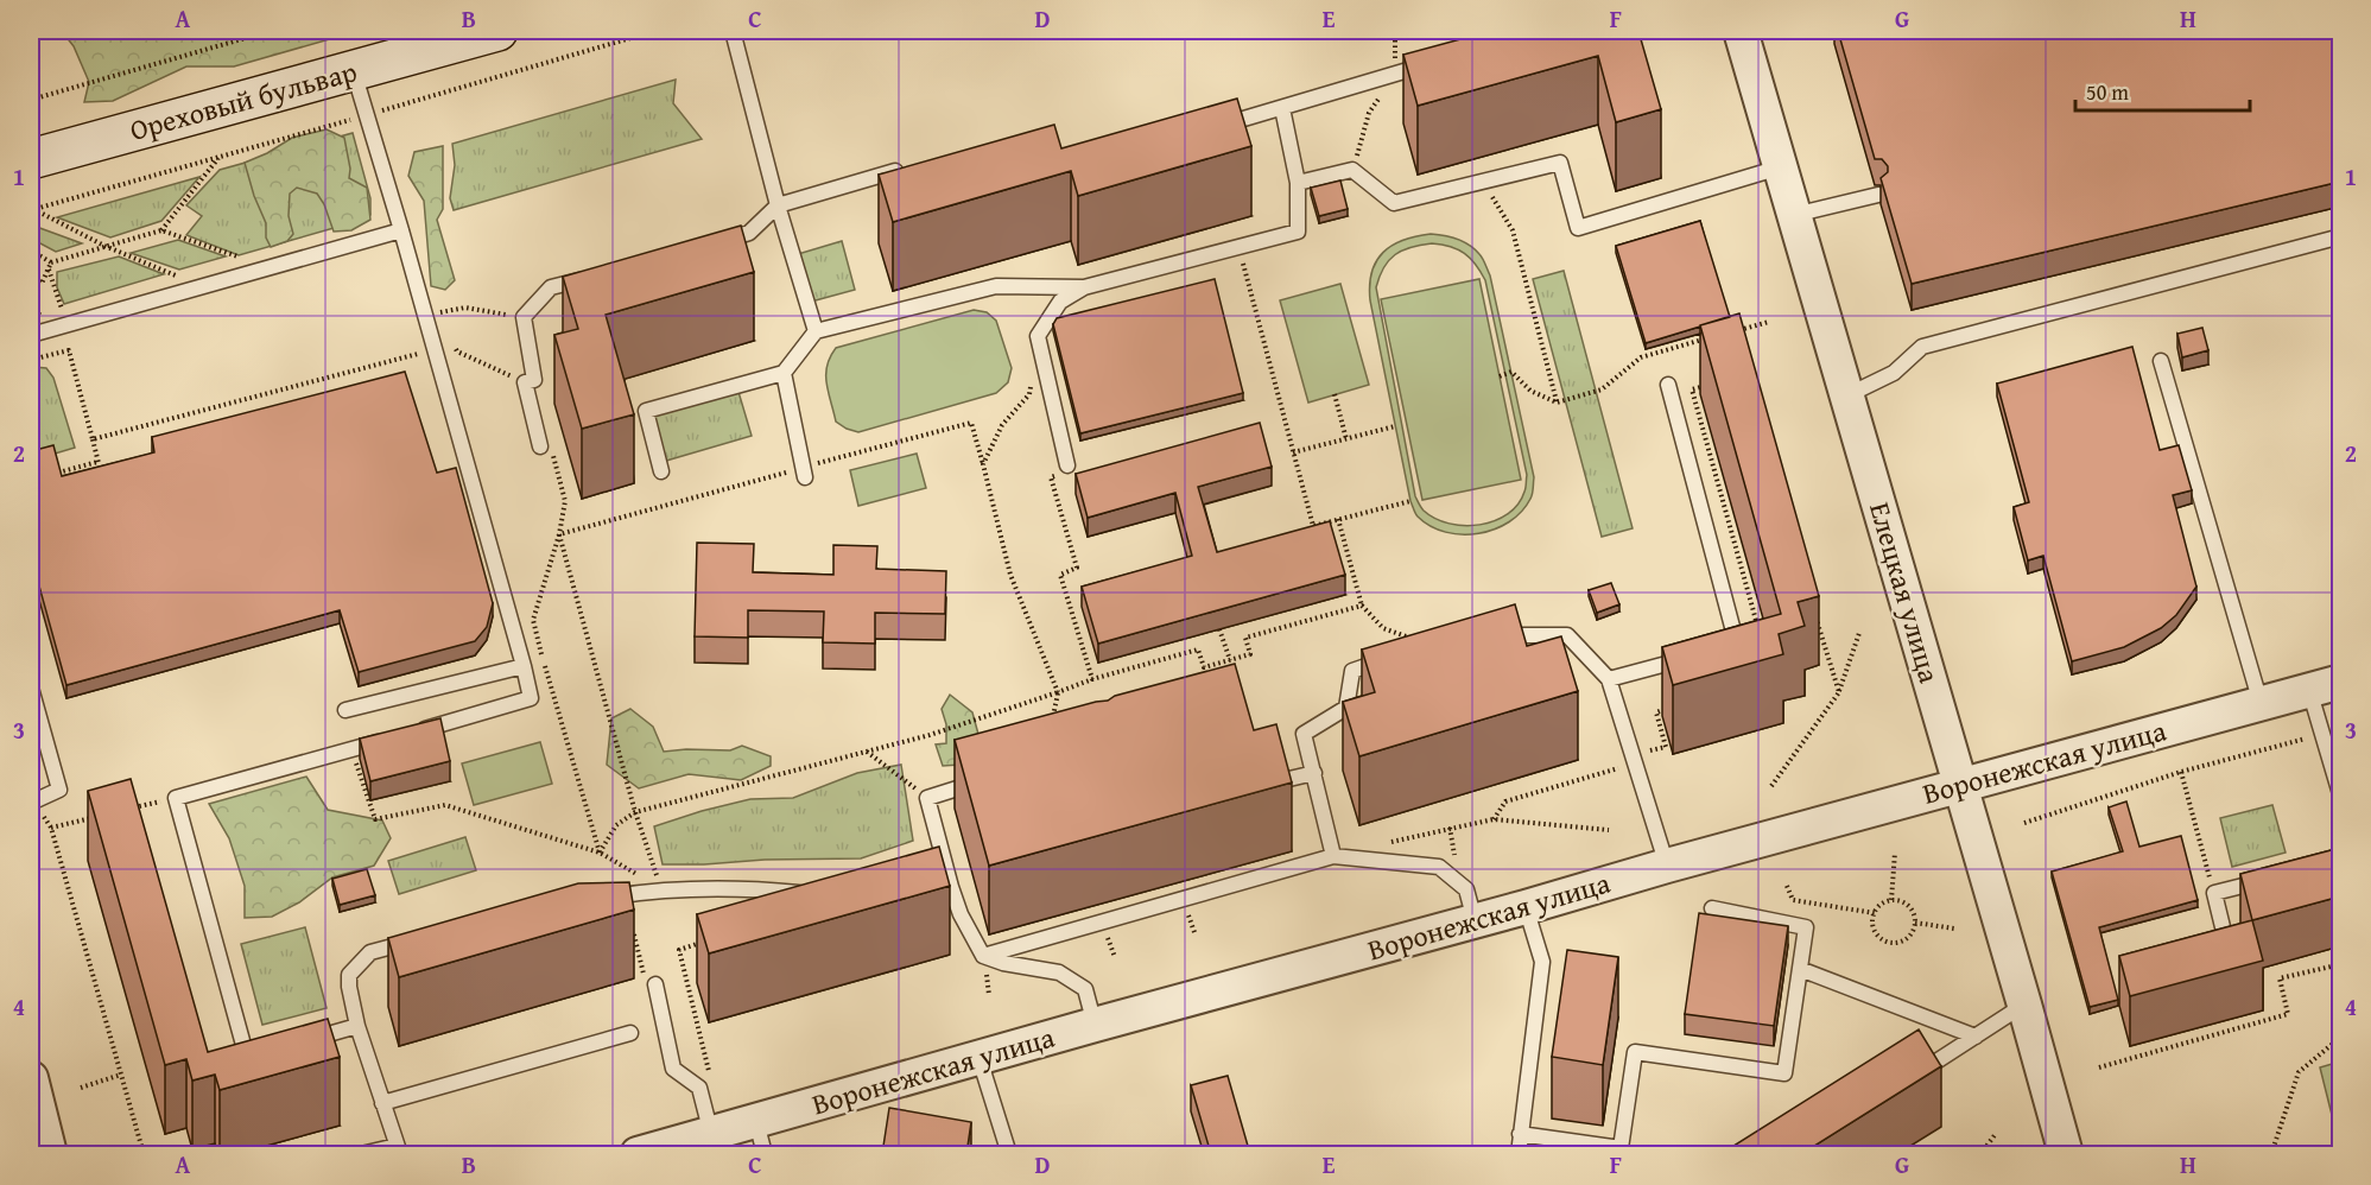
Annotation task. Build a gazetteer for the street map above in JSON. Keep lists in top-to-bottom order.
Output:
{
  "streets": {
    "main road": ["Ореховый бульвар"],
    "street": ["Елецкая улица", "Воронежская улица"]
  },
  "crossings": [
    ["Елецкая улица", "Воронежская улица"]
  ],
  "scale_bar": "50 m",
  "grid": {
    "columns": [
      "A",
      "B",
      "C",
      "D",
      "E",
      "F",
      "G",
      "H"
    ],
    "rows": [
      "1",
      "2",
      "3",
      "4"
    ]
  }
}
